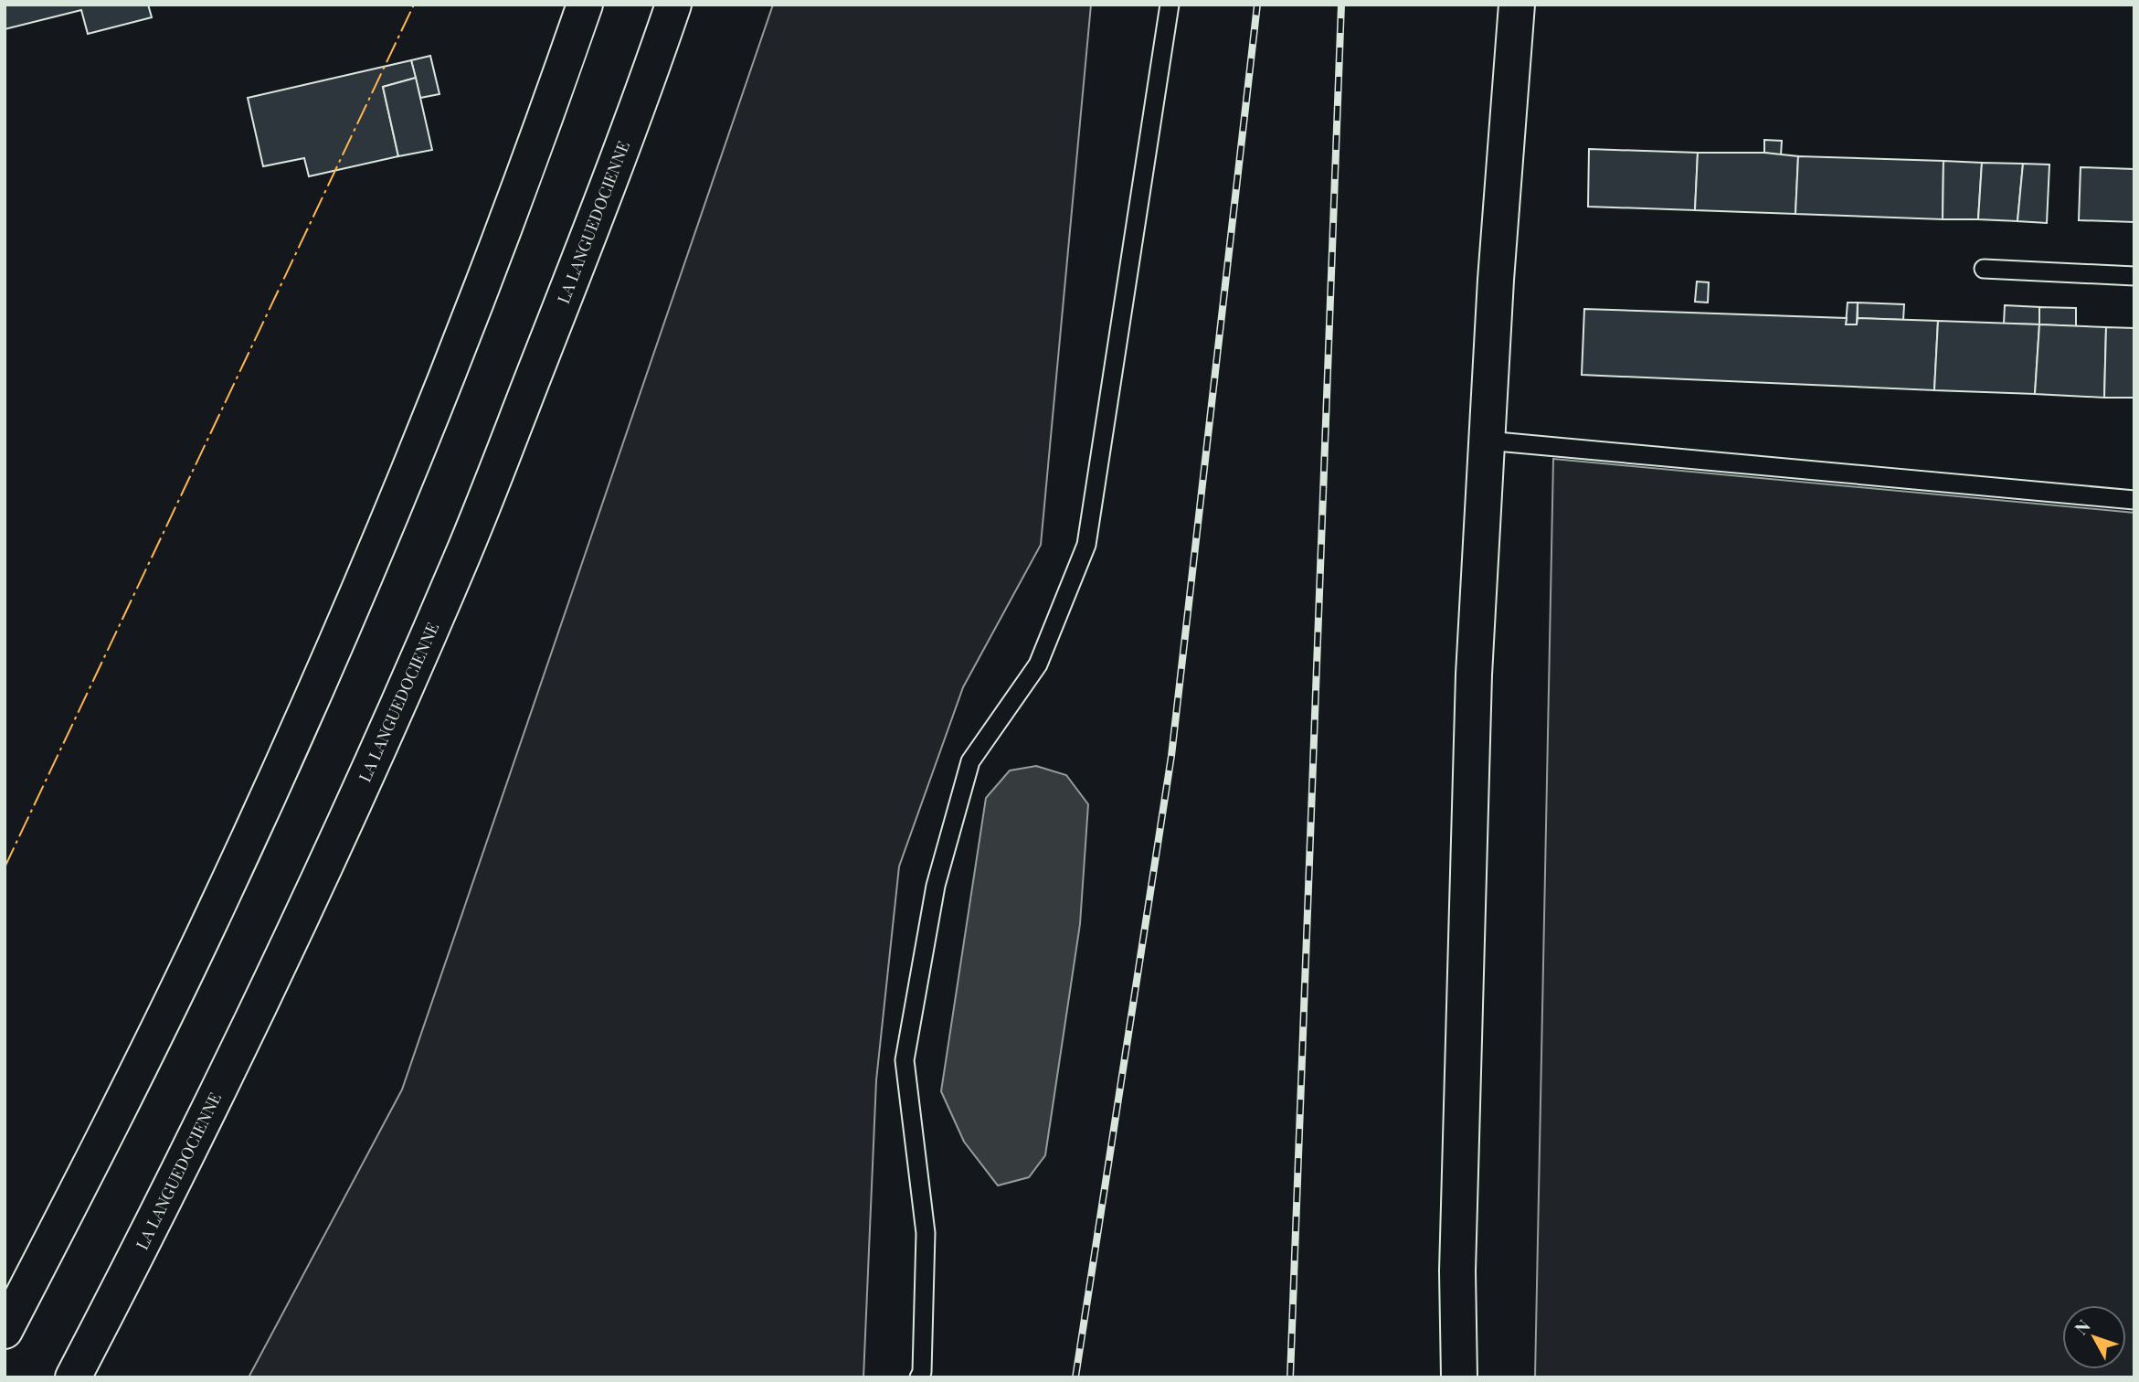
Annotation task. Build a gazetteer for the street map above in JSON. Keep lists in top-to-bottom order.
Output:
{
  "streets": {
    "main road": ["LA LANGUEDOCIENNE"]
  },
  "north": "top left"
}
